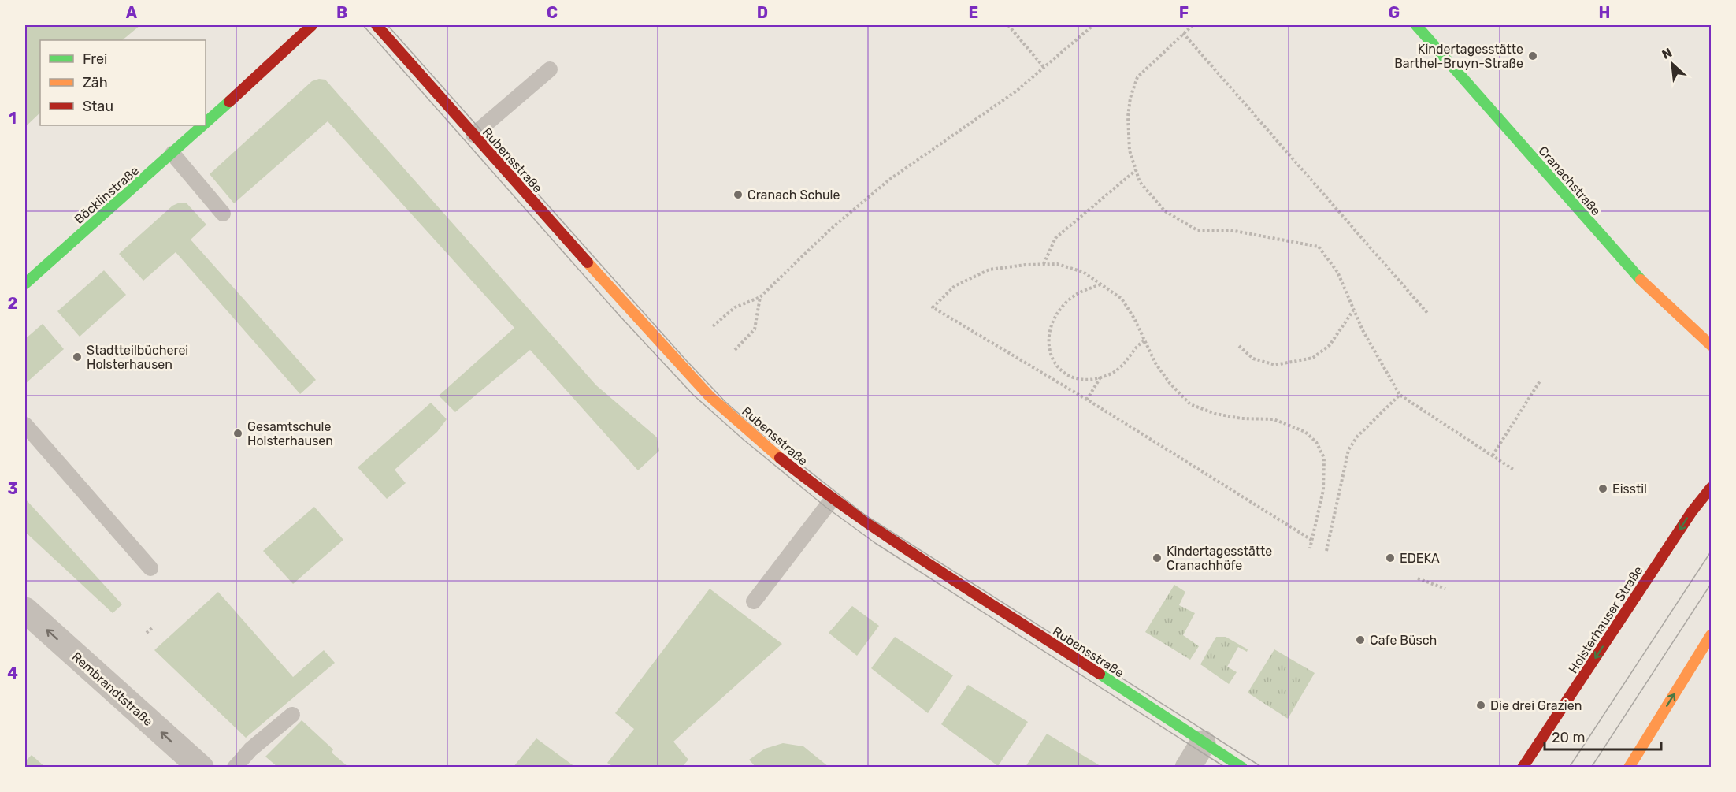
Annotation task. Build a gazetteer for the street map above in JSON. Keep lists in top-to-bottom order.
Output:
{
  "streets": {
    "main road": [
      "Rubensstraße",
      "Cranachstraße",
      "Böcklinstraße",
      "Holsterhauser Straße"
    ],
    "street": ["Rembrandtstraße"]
  },
  "one_way": ["Rembrandtstraße"],
  "places": [
    "Kindertagesstätte Barthel-Bruyn-Straße",
    "Cranach Schule",
    "Stadtteilbücherei Holsterhausen",
    "Gesamtschule Holsterhausen",
    "Eisstil",
    "Kindertagesstätte Cranachhöfe",
    "EDEKA",
    "Cafe Büsch",
    "Die drei Grazien"
  ],
  "legend": ["Frei", "Zäh", "Stau"],
  "scale_bar": "20 m",
  "north": "top left",
  "grid": {
    "columns": [
      "A",
      "B",
      "C",
      "D",
      "E",
      "F",
      "G",
      "H"
    ],
    "rows": [
      "1",
      "2",
      "3",
      "4"
    ]
  }
}
